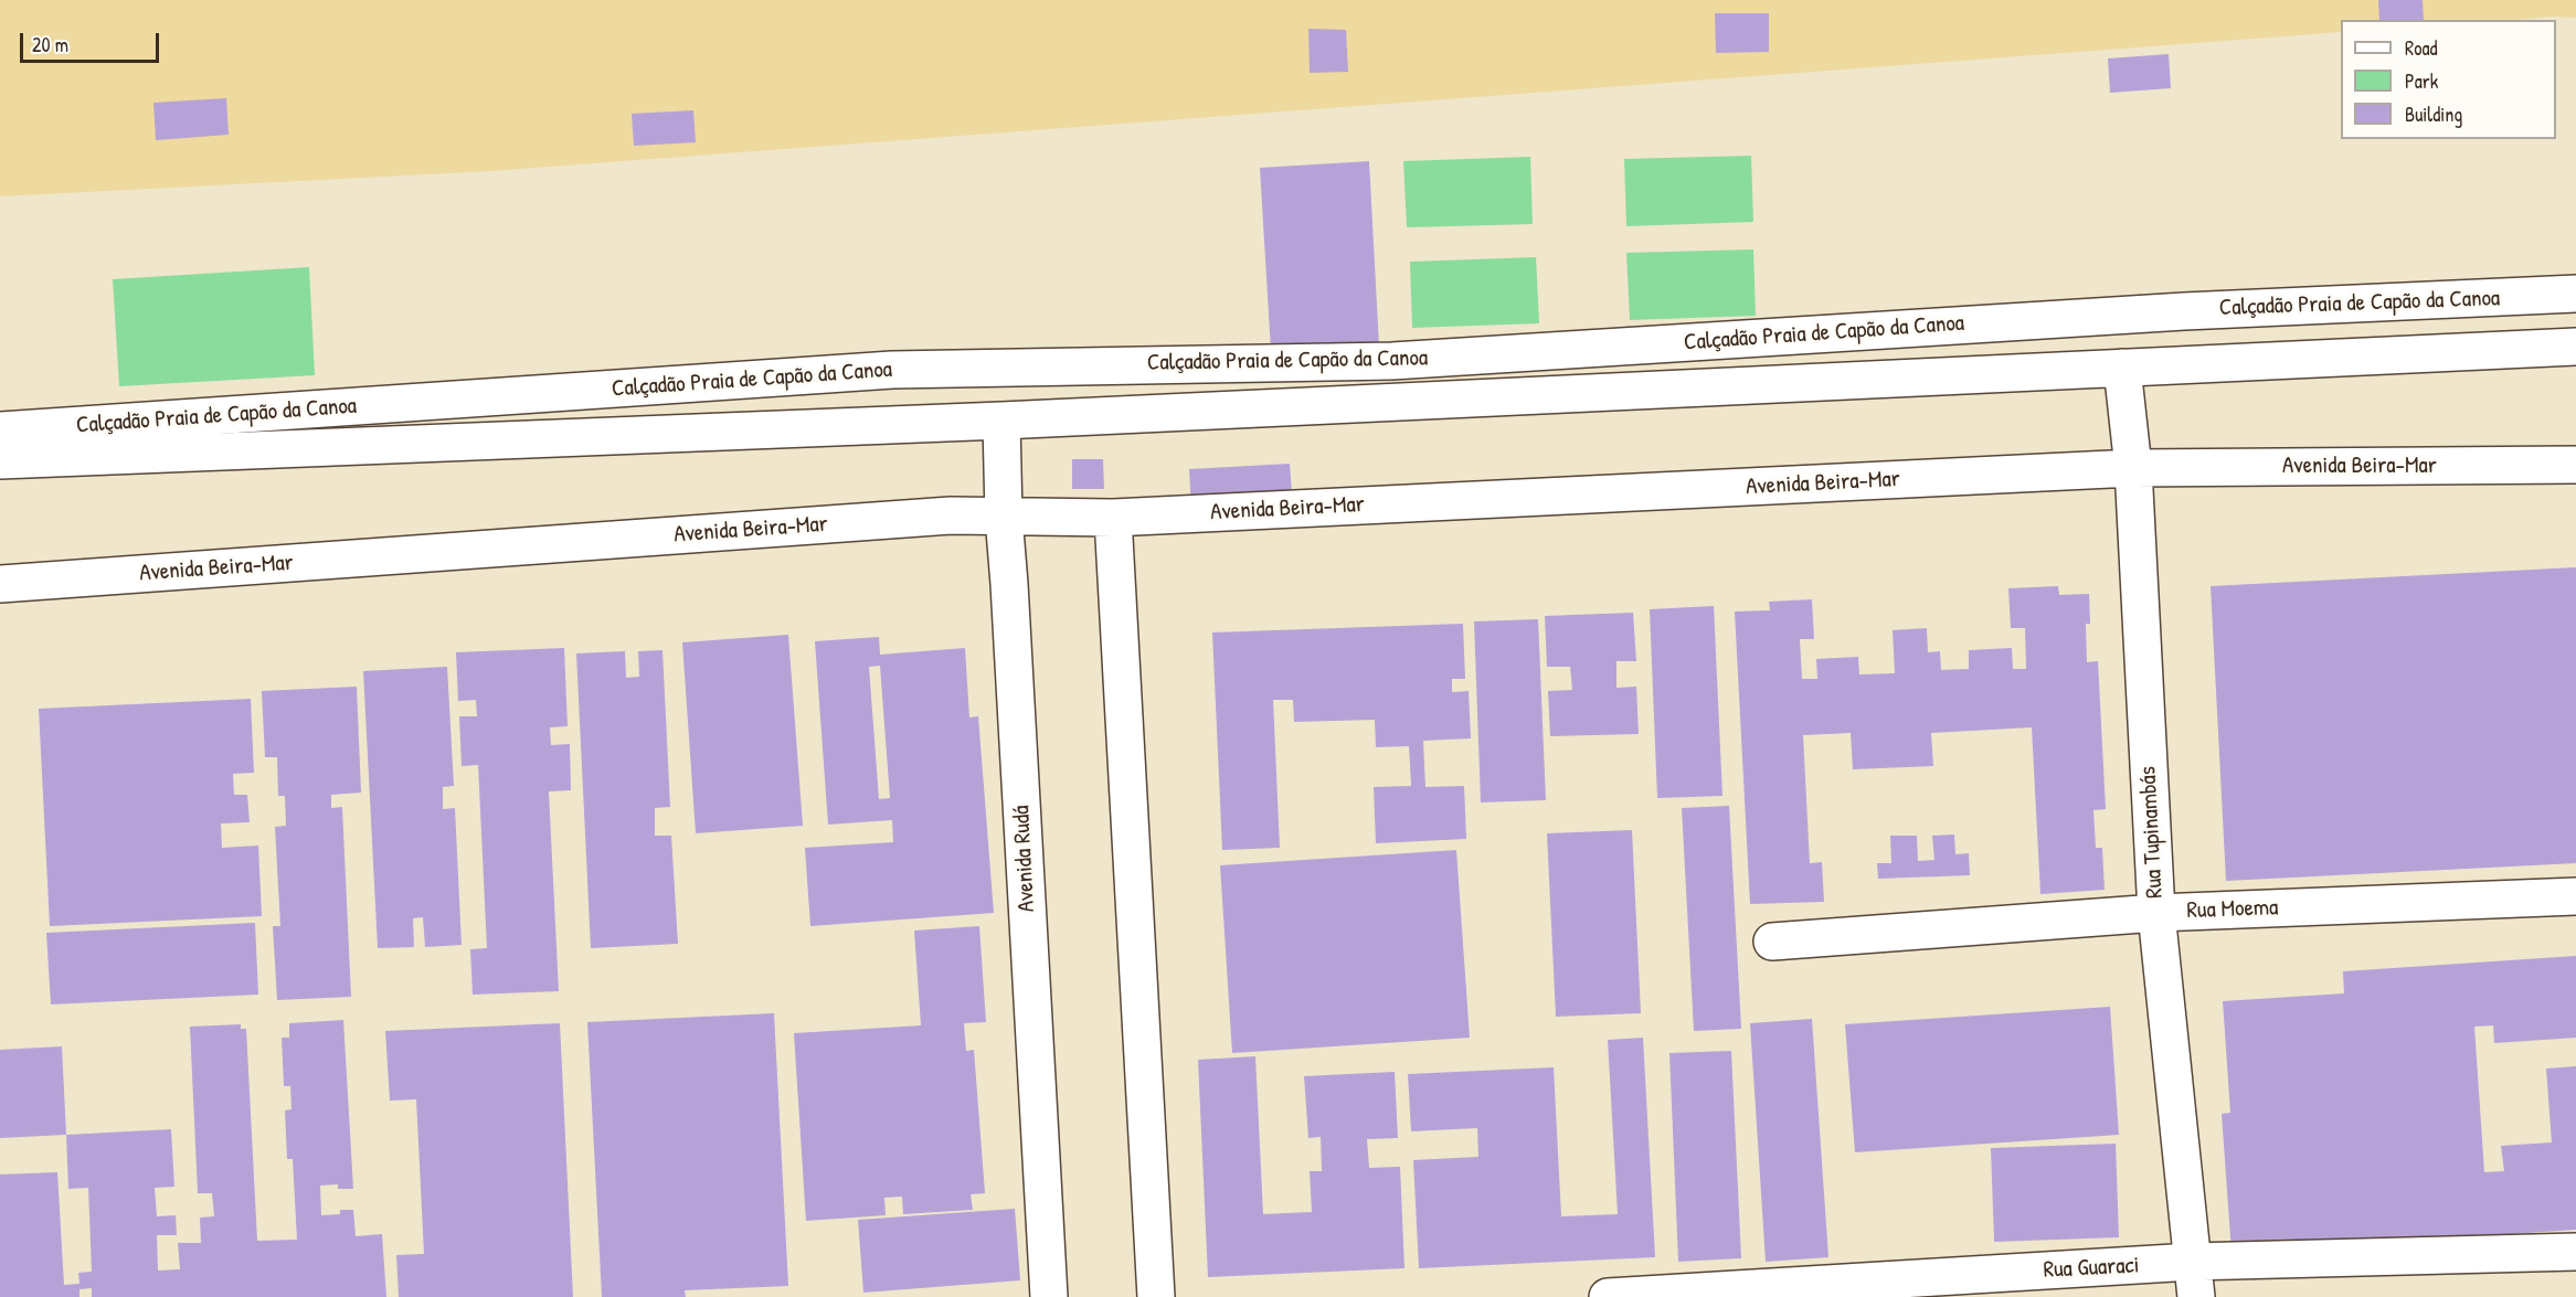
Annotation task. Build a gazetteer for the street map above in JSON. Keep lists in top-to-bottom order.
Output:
{
  "streets": {
    "main road": [
      "Calçadão Praia de Capão da Canoa",
      "Avenida Beira-Mar",
      "Rua Tupinambás",
      "Avenida Rudá",
      "Rua Moema",
      "Rua Guaraci"
    ]
  },
  "crossings": [
    ["Avenida Beira-Mar", "Rua Tupinambás"],
    ["Avenida Beira-Mar", "Avenida Rudá"],
    ["Rua Tupinambás", "Rua Moema"],
    ["Rua Tupinambás", "Rua Guaraci"]
  ],
  "legend": ["Road", "Park", "Building"],
  "scale_bar": "20 m"
}
